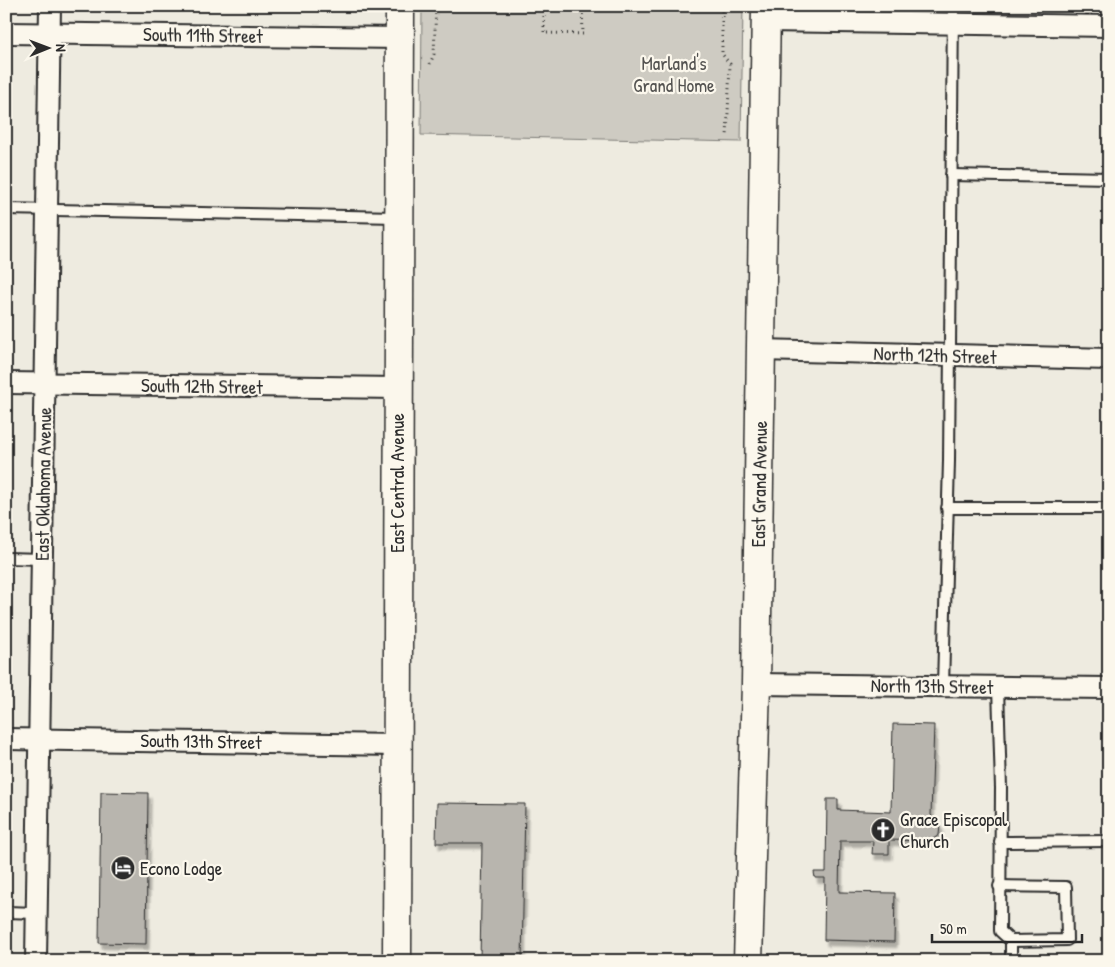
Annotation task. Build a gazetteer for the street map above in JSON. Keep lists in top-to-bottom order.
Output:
{
  "streets": {
    "street": [
      "South 11th Street",
      "North 12th Street",
      "South 12th Street",
      "East Central Avenue",
      "East Oklahoma Avenue",
      "East Grand Avenue",
      "North 13th Street",
      "South 13th Street"
    ]
  },
  "crossings": [
    ["South 11th Street", "East Central Avenue"],
    ["South 11th Street", "East Oklahoma Avenue"],
    ["North 12th Street", "East Grand Avenue"],
    ["South 12th Street", "East Central Avenue"],
    ["South 12th Street", "East Oklahoma Avenue"],
    ["East Central Avenue", "South 13th Street"],
    ["East Oklahoma Avenue", "South 13th Street"],
    ["East Grand Avenue", "North 13th Street"]
  ],
  "parks": ["Marland's Grand Home"],
  "places": {
    "church": ["Grace Episcopal Church"],
    "hotel": ["Econo Lodge"]
  },
  "scale_bar": "50 m",
  "north": "right"
}
